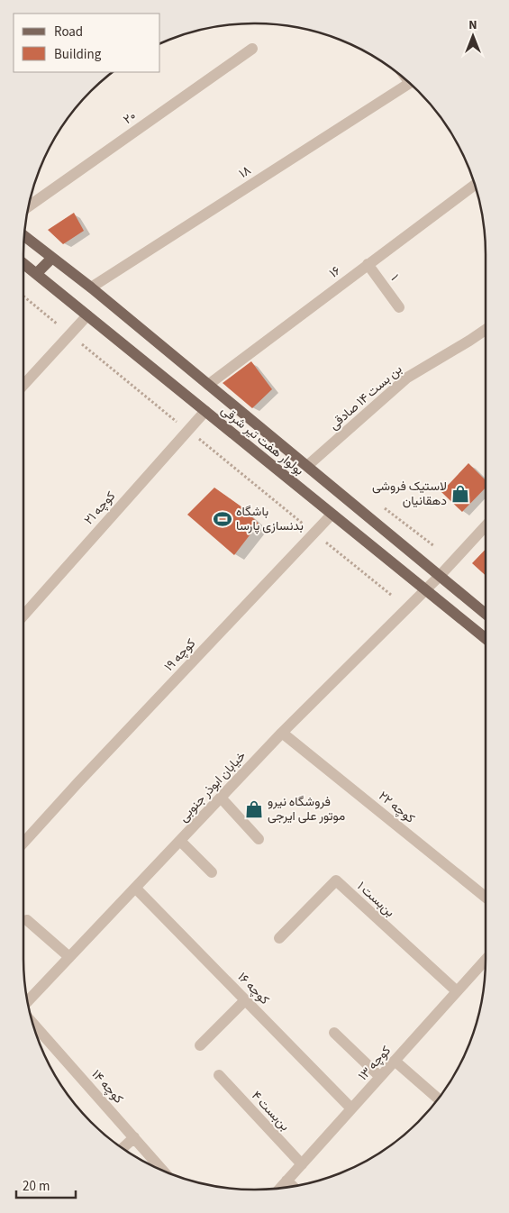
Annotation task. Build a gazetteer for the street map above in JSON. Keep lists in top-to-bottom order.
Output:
{
  "streets": {
    "main road": ["بولوار هفت تیر شرقی"],
    "street": [
      "۲۰",
      "۱۸",
      "۱۶",
      "۱",
      "بن بست ۱۴ صادقی",
      "کوچه ۲۱",
      "کوچه ۱۹",
      "خیابان ابوذر جنوبی",
      "کوچه ۲۲",
      "بن‌بست ۱",
      "کوچه ۱۶",
      "کوچه ۱۳",
      "کوچه ۱۴",
      "بن‌بست ۴"
    ]
  },
  "crossings": [
    ["۱۸", "بولوار هفت تیر شرقی"],
    ["۱۶", "۱"],
    ["۱۶", "بولوار هفت تیر شرقی"],
    ["بن بست ۱۴ صادقی", "بولوار هفت تیر شرقی"],
    ["بولوار هفت تیر شرقی", "کوچه ۲۱"],
    ["بولوار هفت تیر شرقی", "کوچه ۱۹"],
    ["بولوار هفت تیر شرقی", "خیابان ابوذر جنوبی"],
    ["خیابان ابوذر جنوبی", "کوچه ۲۲"],
    ["خیابان ابوذر جنوبی", "کوچه ۱۶"],
    ["بن‌بست ۱", "کوچه ۱۳"],
    ["کوچه ۱۶", "کوچه ۱۳"],
    ["کوچه ۱۳", "بن‌بست ۴"]
  ],
  "places": {
    "shop": ["لاستیک فروشی دهقانیان", "فروشگاه نیرو موتور علی ایرجی"],
    "sports": ["باشگاه بدنسازی پارسا"]
  },
  "legend": ["Road", "Building"],
  "scale_bar": "20 m",
  "north": "top"
}
